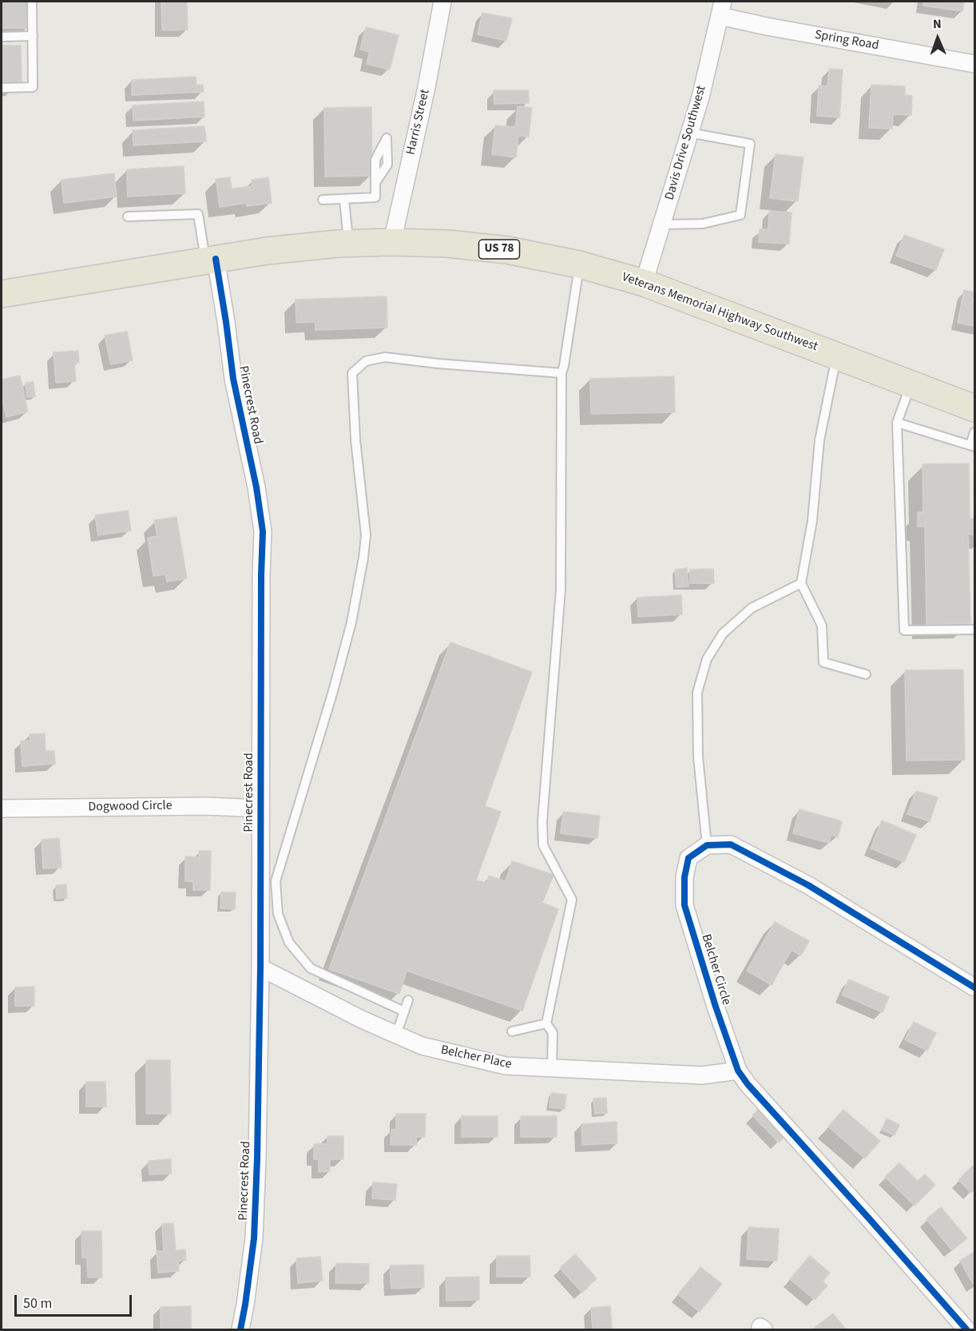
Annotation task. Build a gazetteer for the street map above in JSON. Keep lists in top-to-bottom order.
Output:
{
  "streets": {
    "main road": ["US 78", "Veterans Memorial Highway Southwest"],
    "street": [
      "Spring Road",
      "Harris Street",
      "Davis Drive Southwest",
      "Pinecrest Road",
      "Dogwood Circle",
      "Belcher Circle",
      "Belcher Place"
    ]
  },
  "crossings": [
    ["Spring Road", "Davis Drive Southwest"],
    ["Harris Street", "Veterans Memorial Highway Southwest"],
    ["Davis Drive Southwest", "Veterans Memorial Highway Southwest"],
    ["Veterans Memorial Highway Southwest", "Pinecrest Road"],
    ["Pinecrest Road", "Dogwood Circle"],
    ["Pinecrest Road", "Belcher Place"],
    ["Belcher Circle", "Belcher Place"]
  ],
  "scale_bar": "50 m",
  "north": "top"
}
